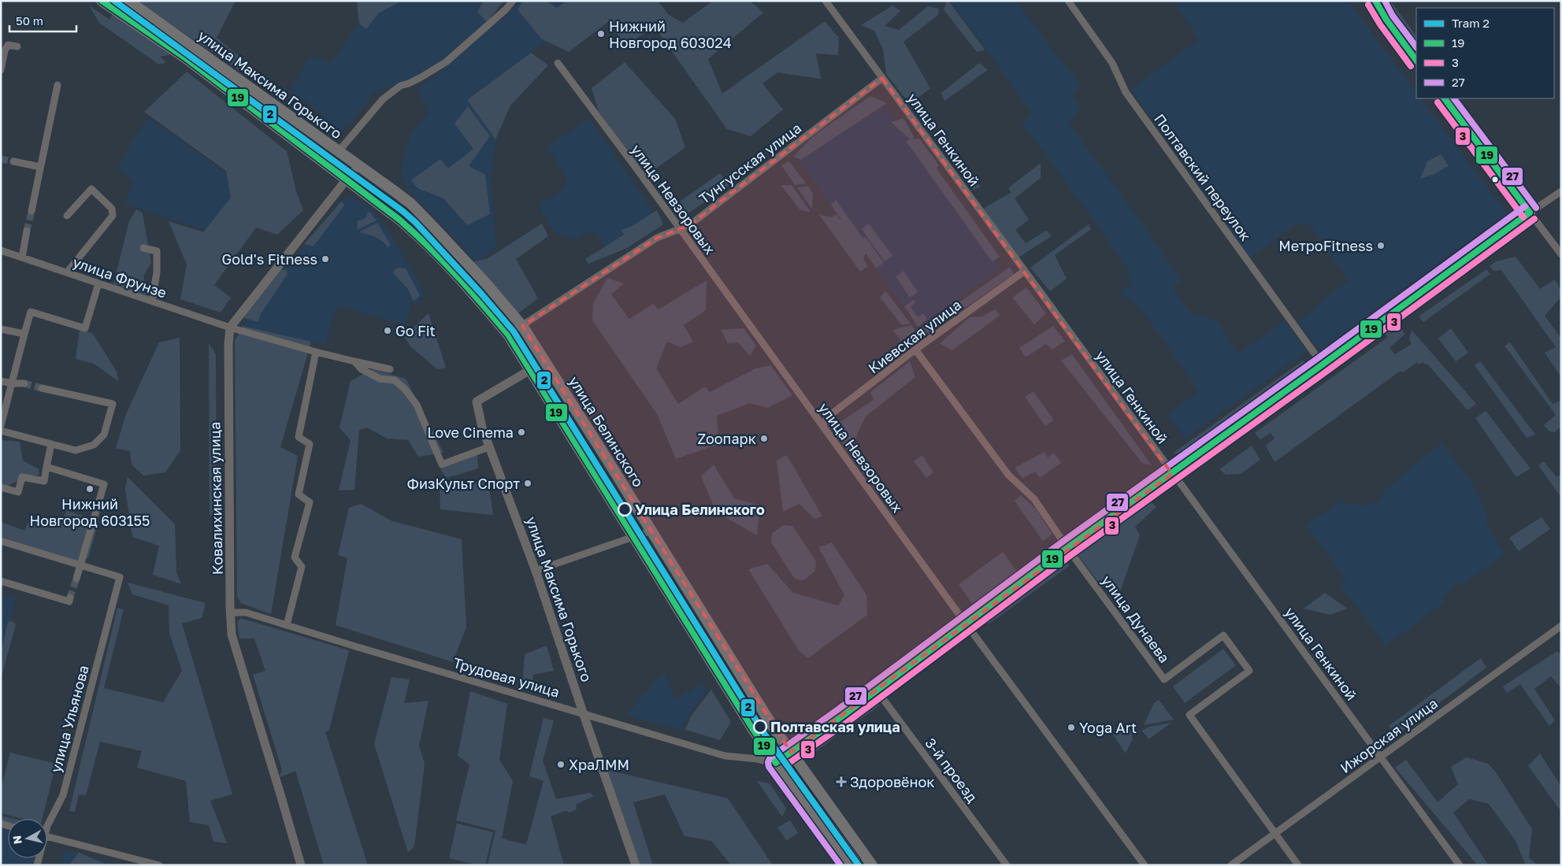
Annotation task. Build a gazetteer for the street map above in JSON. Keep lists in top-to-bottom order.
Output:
{
  "streets": {
    "main road": ["улица Максима Горького", "улица Белинского"],
    "street": [
      "улица Генкиной",
      "Тунгусская улица",
      "Полтавский переулок",
      "улица Невзоровых",
      "улица Фрунзе",
      "Киевская улица",
      "Ковалихинская улица",
      "улица Дунаева",
      "Трудовая улица",
      "улица Ульянова",
      "Ижорская улица",
      "3-й проезд"
    ]
  },
  "crossings": [
    ["улица Максима Горького", "Тунгусская улица"],
    ["улица Максима Горького", "улица Белинского"],
    ["улица Максима Горького", "Трудовая улица"],
    ["улица Генкиной", "Тунгусская улица"],
    ["улица Генкиной", "Киевская улица"],
    ["улица Генкиной", "Ижорская улица"],
    ["Тунгусская улица", "улица Невзоровых"],
    ["Тунгусская улица", "улица Белинского"],
    ["улица Невзоровых", "Киевская улица"],
    ["улица Фрунзе", "Ковалихинская улица"],
    ["Киевская улица", "улица Дунаева"],
    ["Ковалихинская улица", "Трудовая улица"],
    ["улица Дунаева", "Ижорская улица"]
  ],
  "places": {
    "other": [
      "Нижний Новгород 603024",
      "МетроFitness",
      "Gold's Fitness",
      "Go Fit",
      "Love Cinema",
      "Zooпарк",
      "ФизКульт Спорт",
      "Нижний Новгород 603155",
      "Улица Белинского",
      "Полтавская улица",
      "Yoga Art",
      "ХраЛММ"
    ],
    "health": ["Здоровёнок"]
  },
  "lines": [
    "tram line 2",
    "transit line 19",
    "transit line 27",
    "transit line 3"
  ],
  "legend": [
    "Tram 2",
    "19",
    "3",
    "27"
  ],
  "scale_bar": "50 m",
  "north": "left"
}
